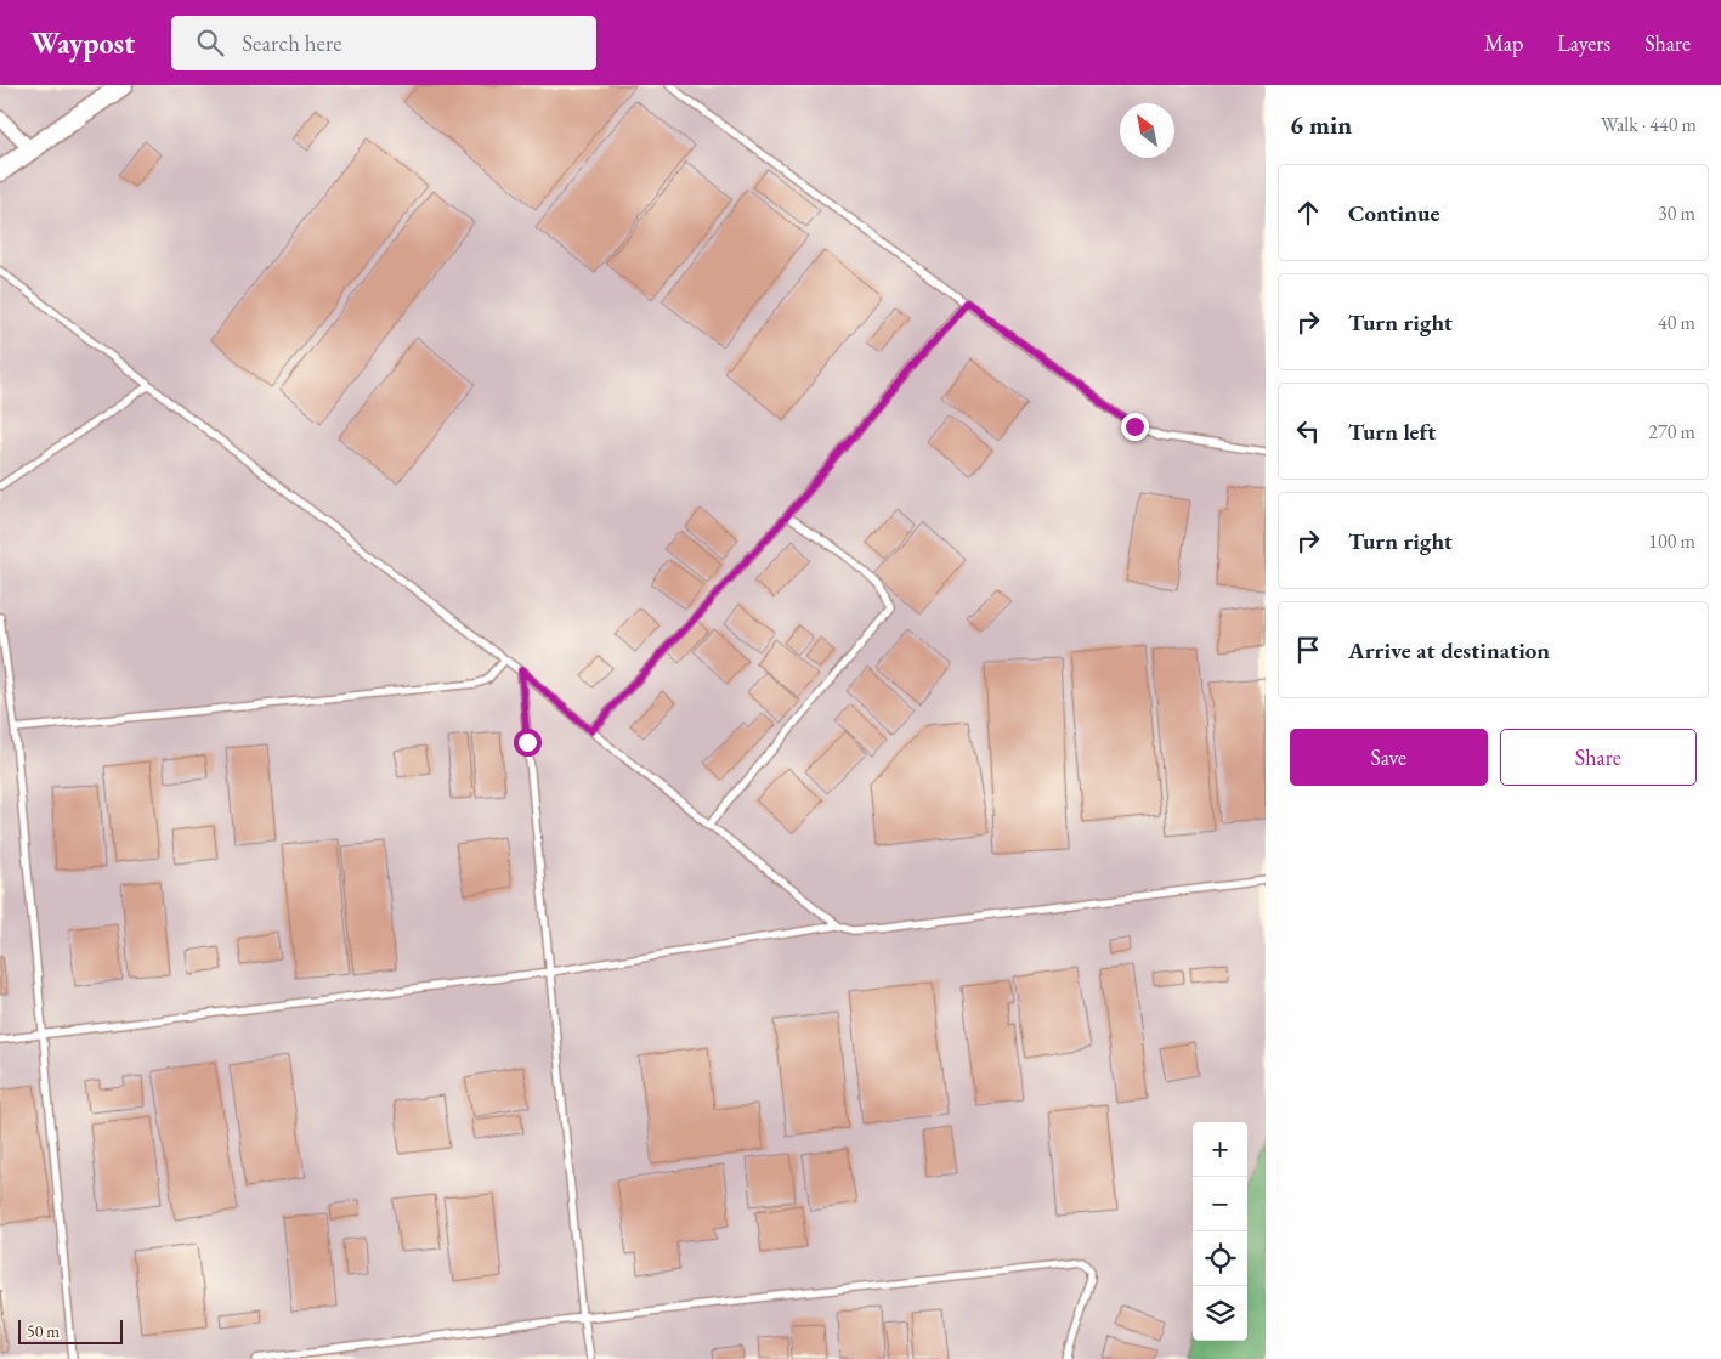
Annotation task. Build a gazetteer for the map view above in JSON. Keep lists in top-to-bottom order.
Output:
{
  "scale_bar": "50 m",
  "north": "top left",
  "page": {
    "header": "Waypost",
    "search": "Search here",
    "nav": ["Map", "Layers", "Share"],
    "heading": ["6 min", "Walk · 440 m"],
    "list": [
      ["Continue", "30 m"],
      ["Turn right", "40 m"],
      ["Turn left", "270 m"],
      ["Turn right", "100 m"],
      "Arrive at destination"
    ],
    "buttons": ["Save", "Share"],
    "map_buttons": ["+", "−"],
    "scale": "50 m"
  }
}
